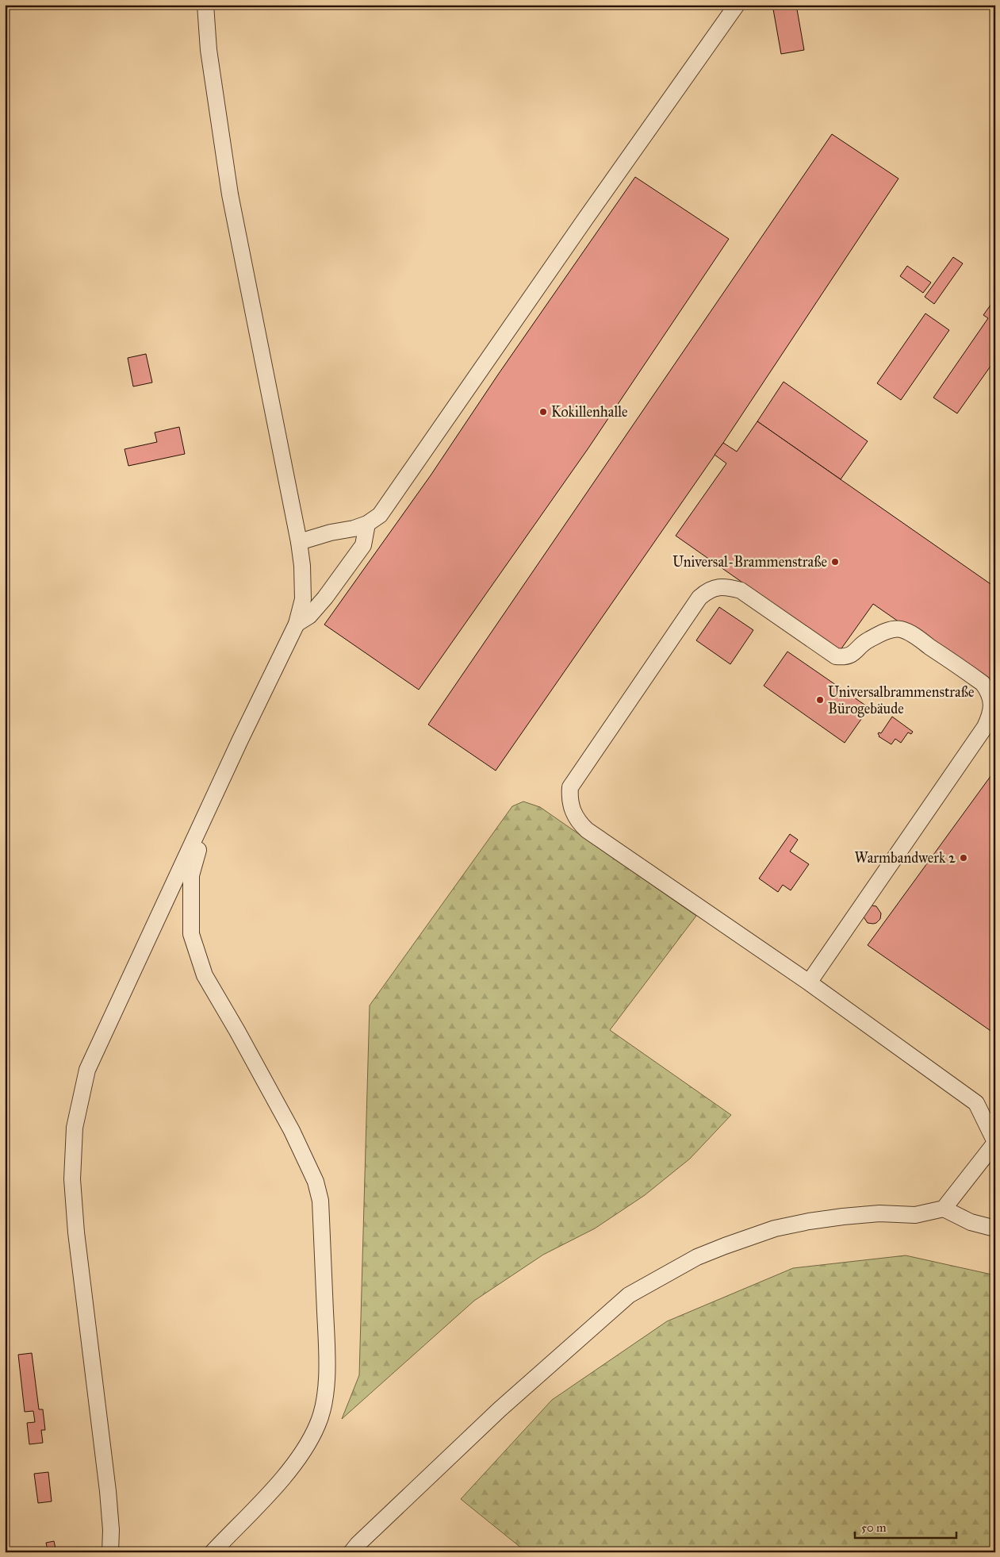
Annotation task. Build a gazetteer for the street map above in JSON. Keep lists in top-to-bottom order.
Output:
{
  "places": [
    "Kokillenhalle",
    "Universal-Brammenstraße",
    "Universalbrammenstraße Bürogebäude",
    "Warmbandwerk 2"
  ],
  "scale_bar": "50 m"
}
